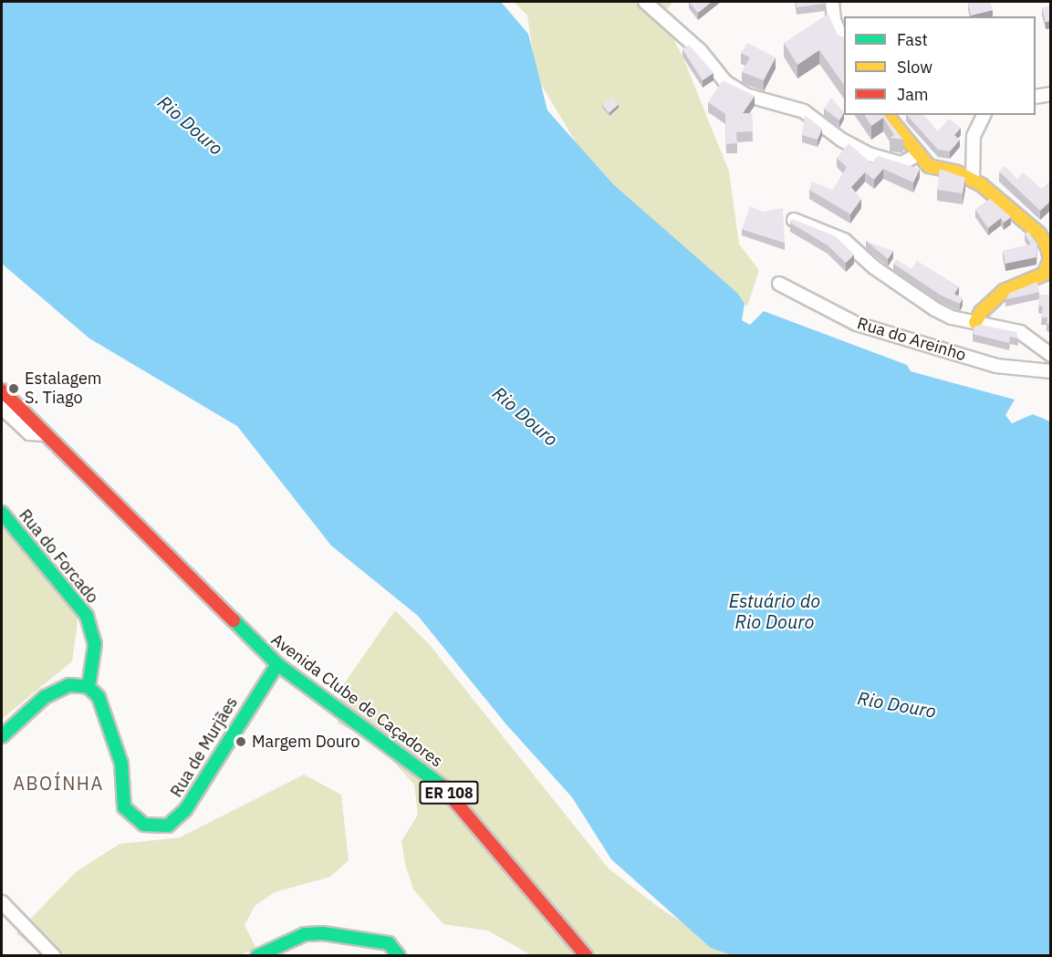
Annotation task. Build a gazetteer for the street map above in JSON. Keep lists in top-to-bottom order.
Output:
{
  "streets": {
    "main road": [
      "Rua do Forcado",
      "Avenida Clube de Caçadores",
      "Rua de Murjães",
      "ER 108"
    ],
    "street": ["Rua do Areinho"]
  },
  "crossings": [
    ["Rua do Forcado", "Rua de Murjães"],
    ["Avenida Clube de Caçadores", "Rua de Murjães"]
  ],
  "districts": ["ABOÍNHA"],
  "water": ["Rio Douro", "Estuário do Rio Douro"],
  "places": ["Estalagem S. Tiago", "Margem Douro"],
  "legend": ["Fast", "Slow", "Jam"]
}
